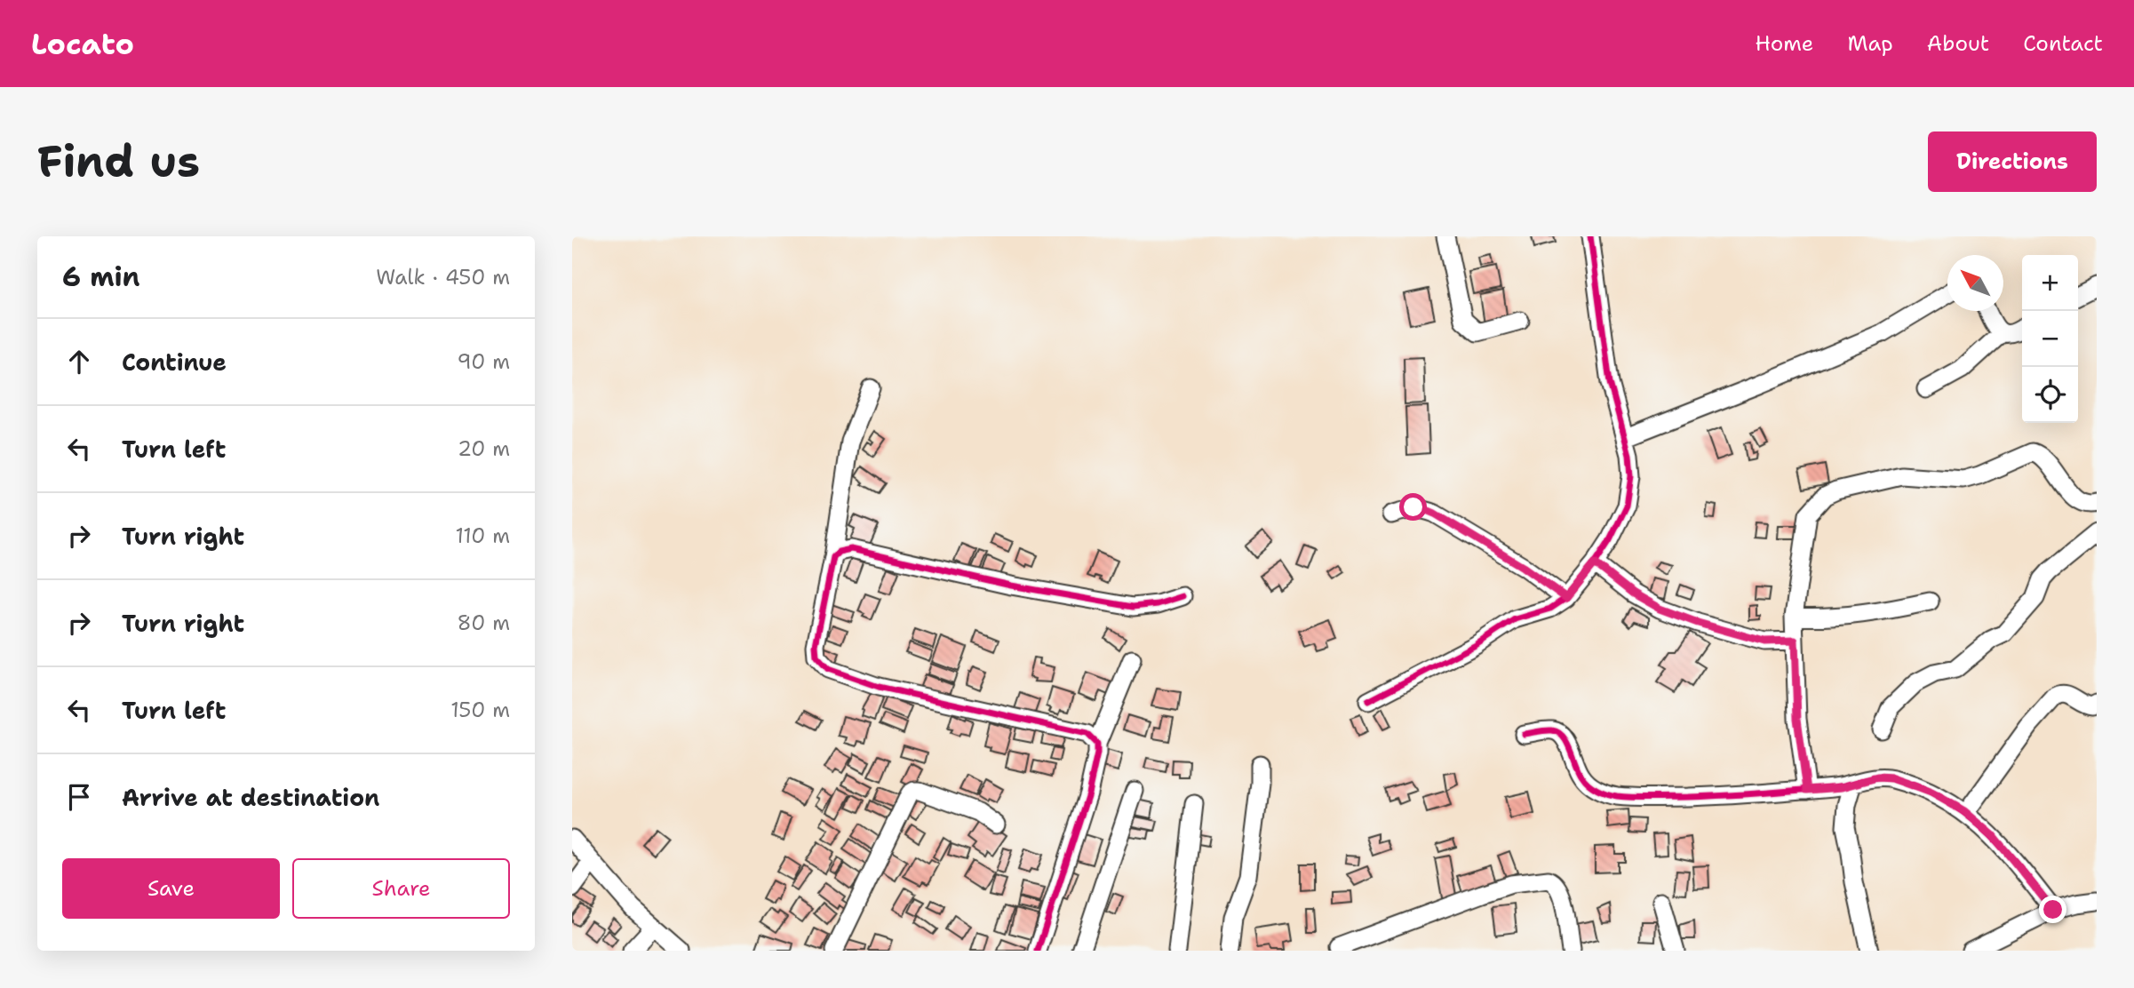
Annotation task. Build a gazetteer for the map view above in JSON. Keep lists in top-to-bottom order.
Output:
{
  "north": "top left",
  "page": {
    "header": "Locato",
    "nav": [
      "Home",
      "Map",
      "About",
      "Contact"
    ],
    "buttons": [
      "Directions",
      ["Save", "Share"]
    ],
    "title": "Find us",
    "heading": ["6 min", "Walk · 450 m"],
    "map_buttons": ["+", "−"],
    "list": [
      ["Continue", "90 m"],
      ["Turn left", "20 m"],
      ["Turn right", "110 m"],
      ["Turn right", "80 m"],
      ["Turn left", "150 m"],
      "Arrive at destination"
    ]
  }
}
